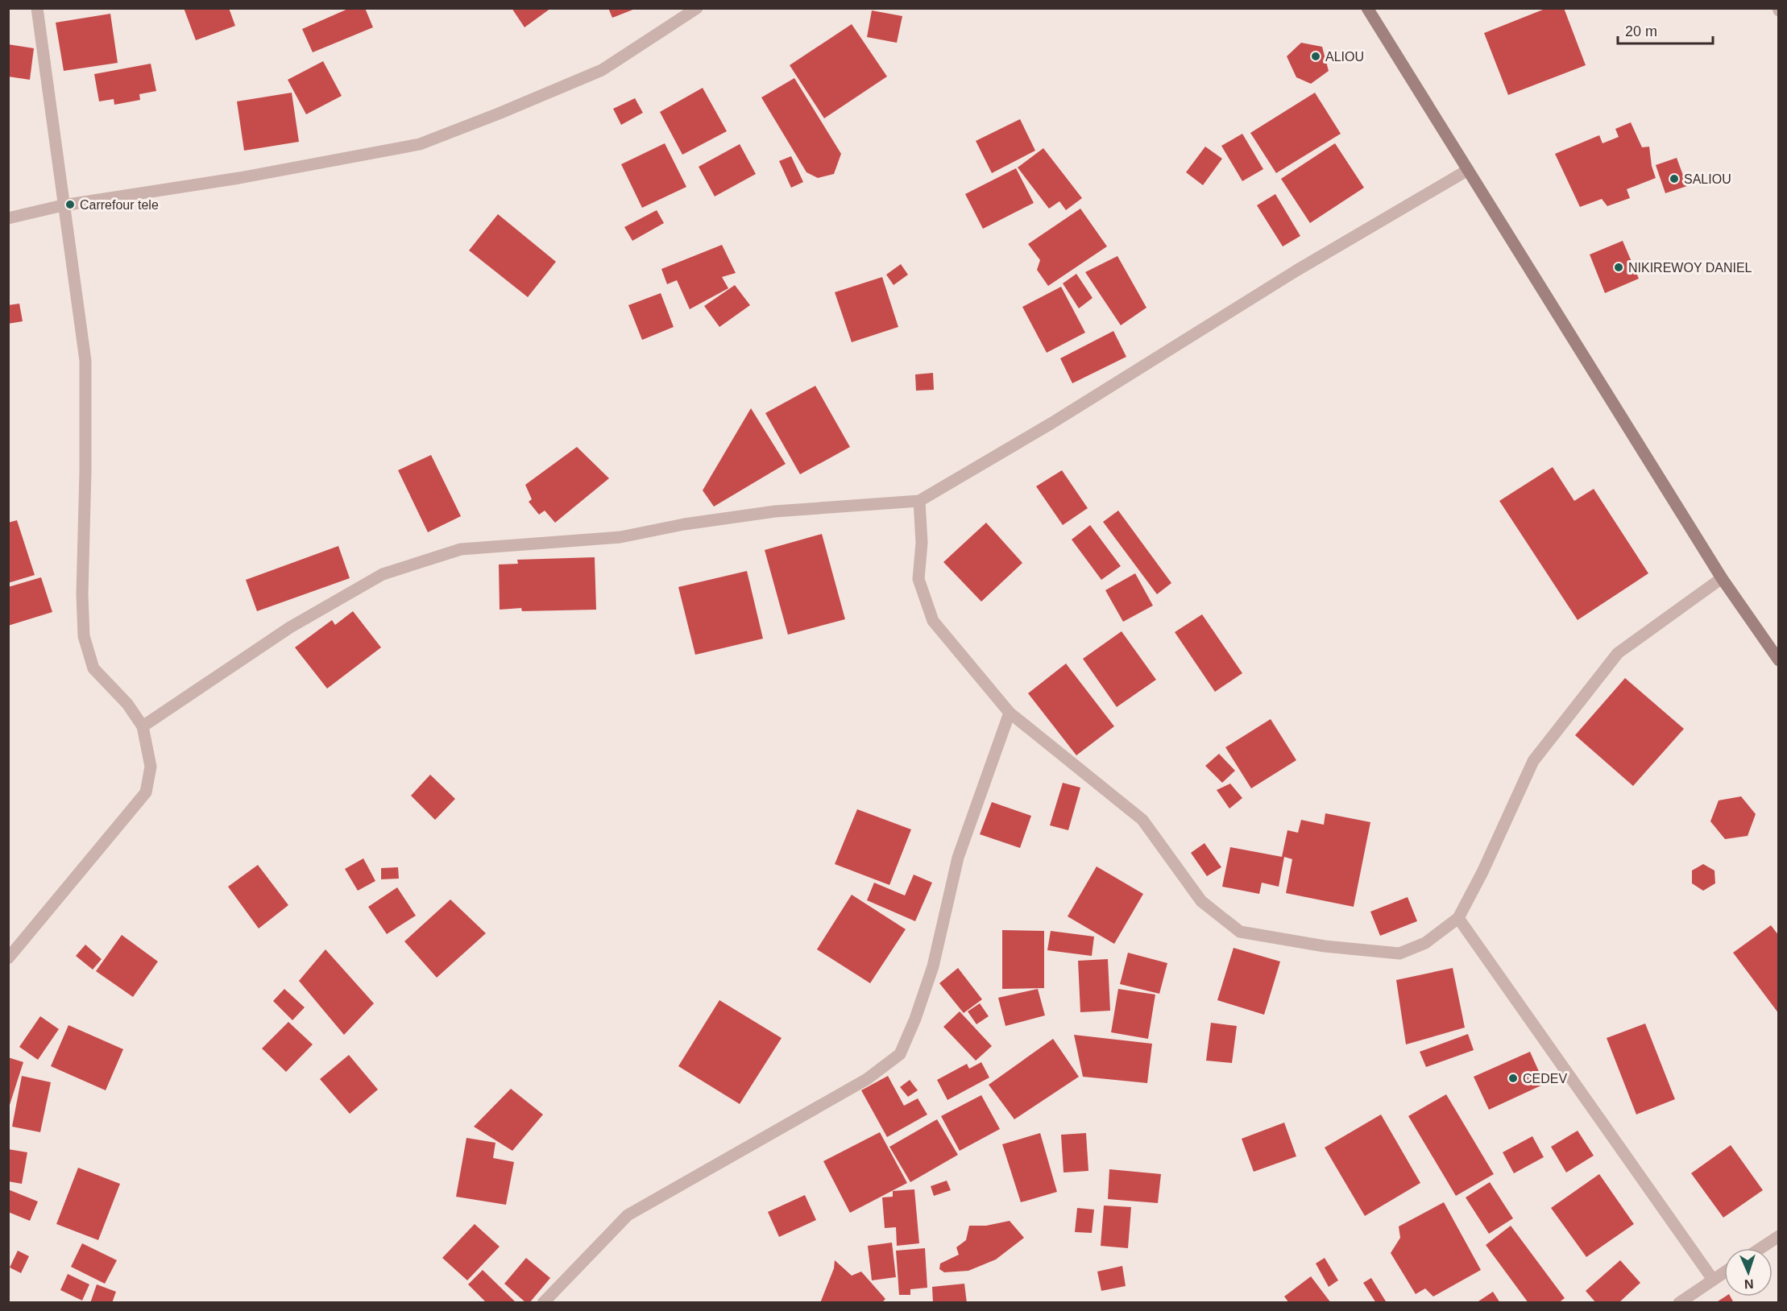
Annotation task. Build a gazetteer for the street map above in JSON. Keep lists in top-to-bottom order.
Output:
{
  "places": [
    "ALIOU",
    "SALIOU",
    "Carrefour tele",
    "NIKIREWOY DANIEL",
    "CEDEV"
  ],
  "scale_bar": "20 m",
  "north": "bottom"
}
